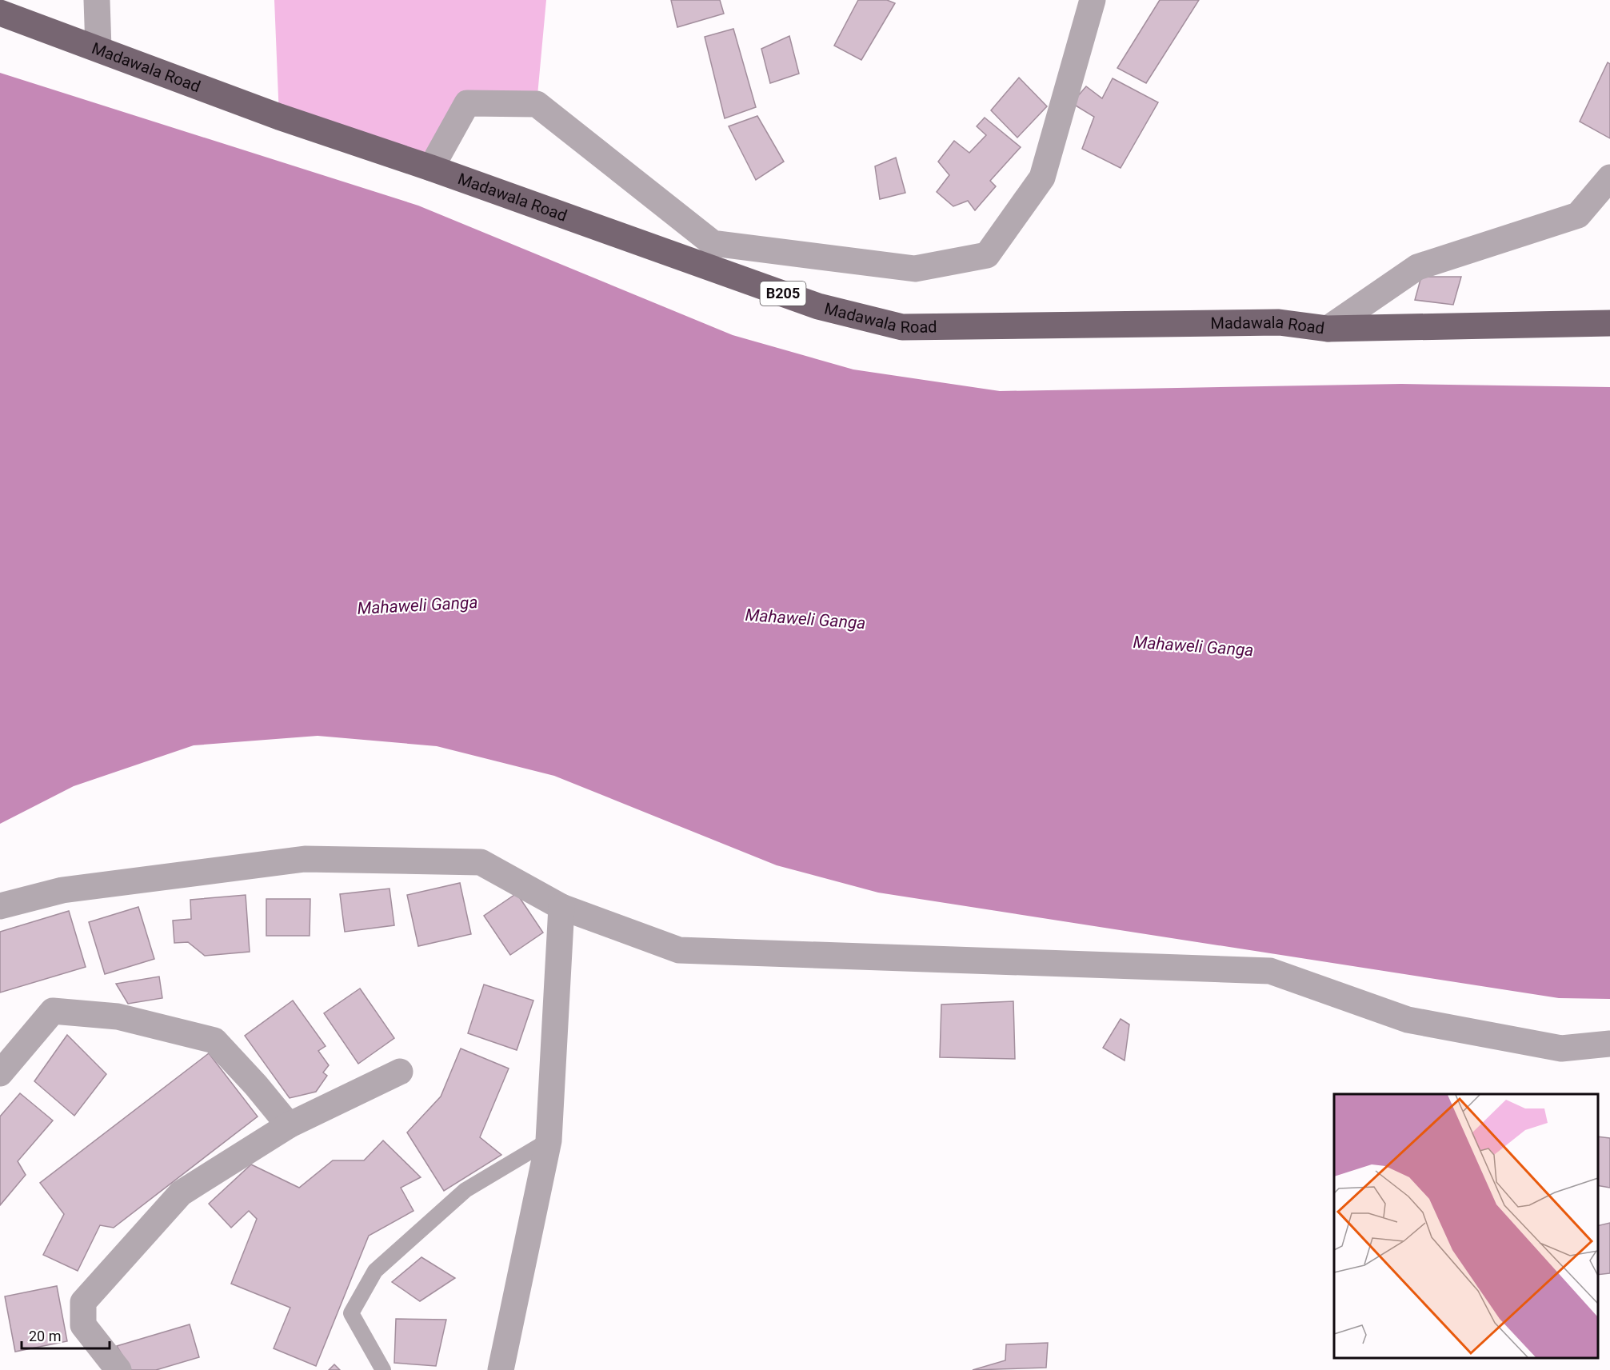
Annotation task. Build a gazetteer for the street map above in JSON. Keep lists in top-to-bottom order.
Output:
{
  "streets": {
    "main road": ["Madawala Road", "B205"]
  },
  "water": ["Mahaweli Ganga"],
  "scale_bar": "20 m"
}
